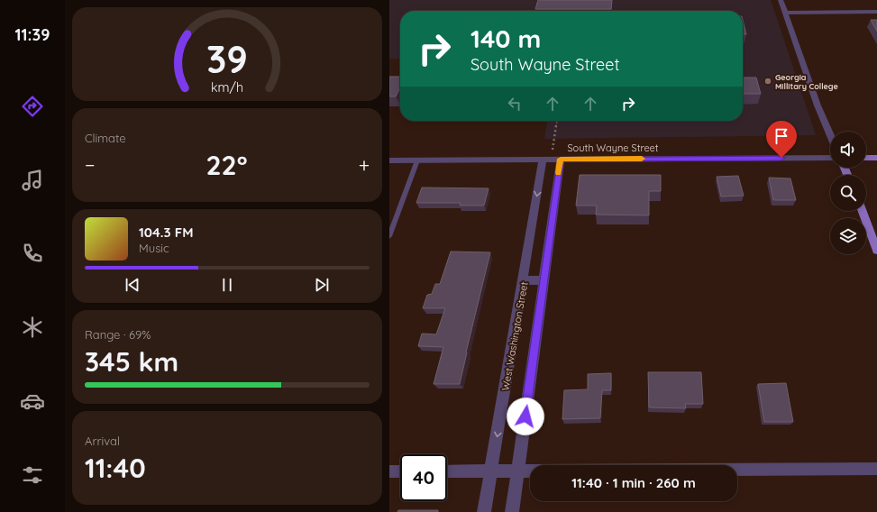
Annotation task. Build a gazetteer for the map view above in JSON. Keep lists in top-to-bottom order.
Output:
{
  "streets": {
    "street": ["South Wayne Street", "West Washington Street"]
  },
  "crossings": [
    ["South Wayne Street", "West Washington Street"]
  ],
  "places": ["Georgia Millitary College"],
  "page": {
    "tabs": "11:39",
    "turn": ["140 m", "South Wayne Street"],
    "tile": [
      "Climate",
      ["Range · 69%", "345 km"],
      ["Arrival", "11:40"]
    ],
    "heat": ["−", "22°", "+"],
    "song": ["104.3 FM", "Music"],
    "limit": "40",
    "trip": "11:40 · 1 min · 260 m",
    "gauge": ["39", "km/h"]
  }
}
